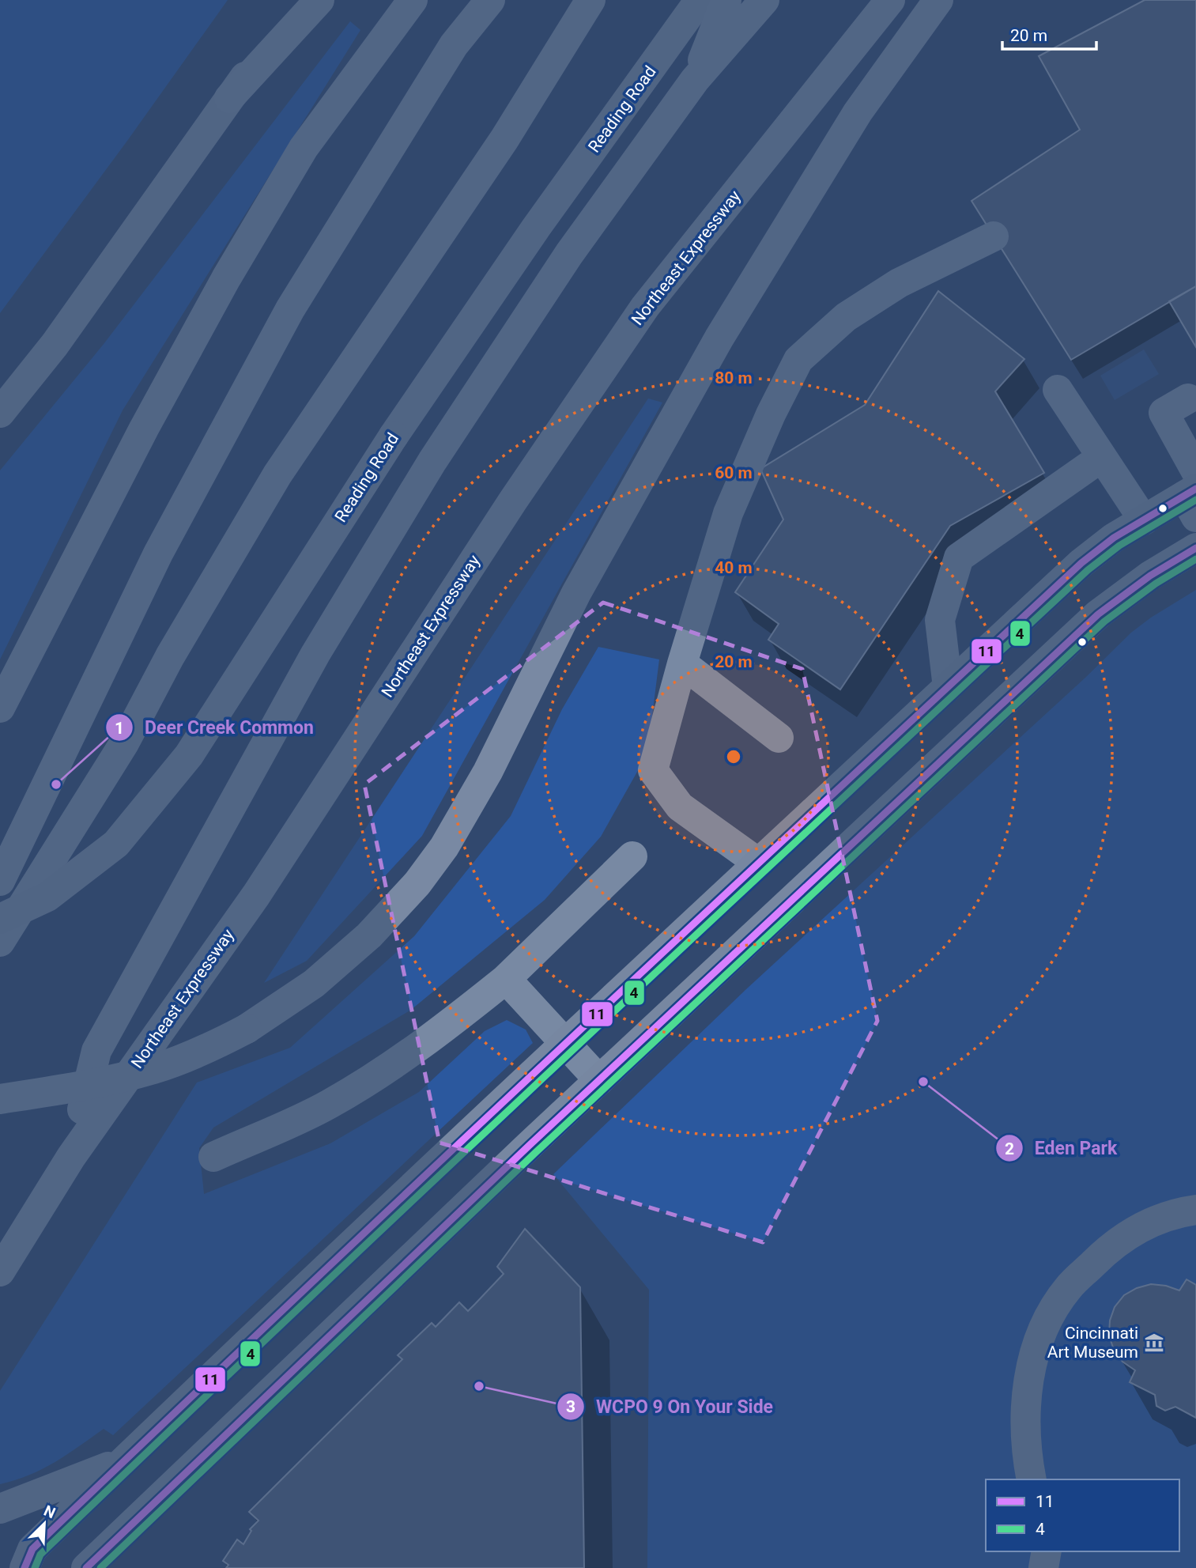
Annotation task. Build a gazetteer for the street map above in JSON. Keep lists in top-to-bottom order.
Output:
{
  "streets": {
    "highway": ["Northeast Expressway"],
    "main road": ["Reading Road"]
  },
  "places": {
    "other": ["Deer Creek Common", "Eden Park", "WCPO 9 On Your Side"],
    "museum": ["Cincinnati Art Museum"]
  },
  "lines": ["transit line 11", "transit line 4"],
  "legend": ["11", "4"],
  "scale_bar": "20 m",
  "north": "top right",
  "rings": [
    "80 m",
    "60 m",
    "40 m",
    "20 m"
  ]
}
